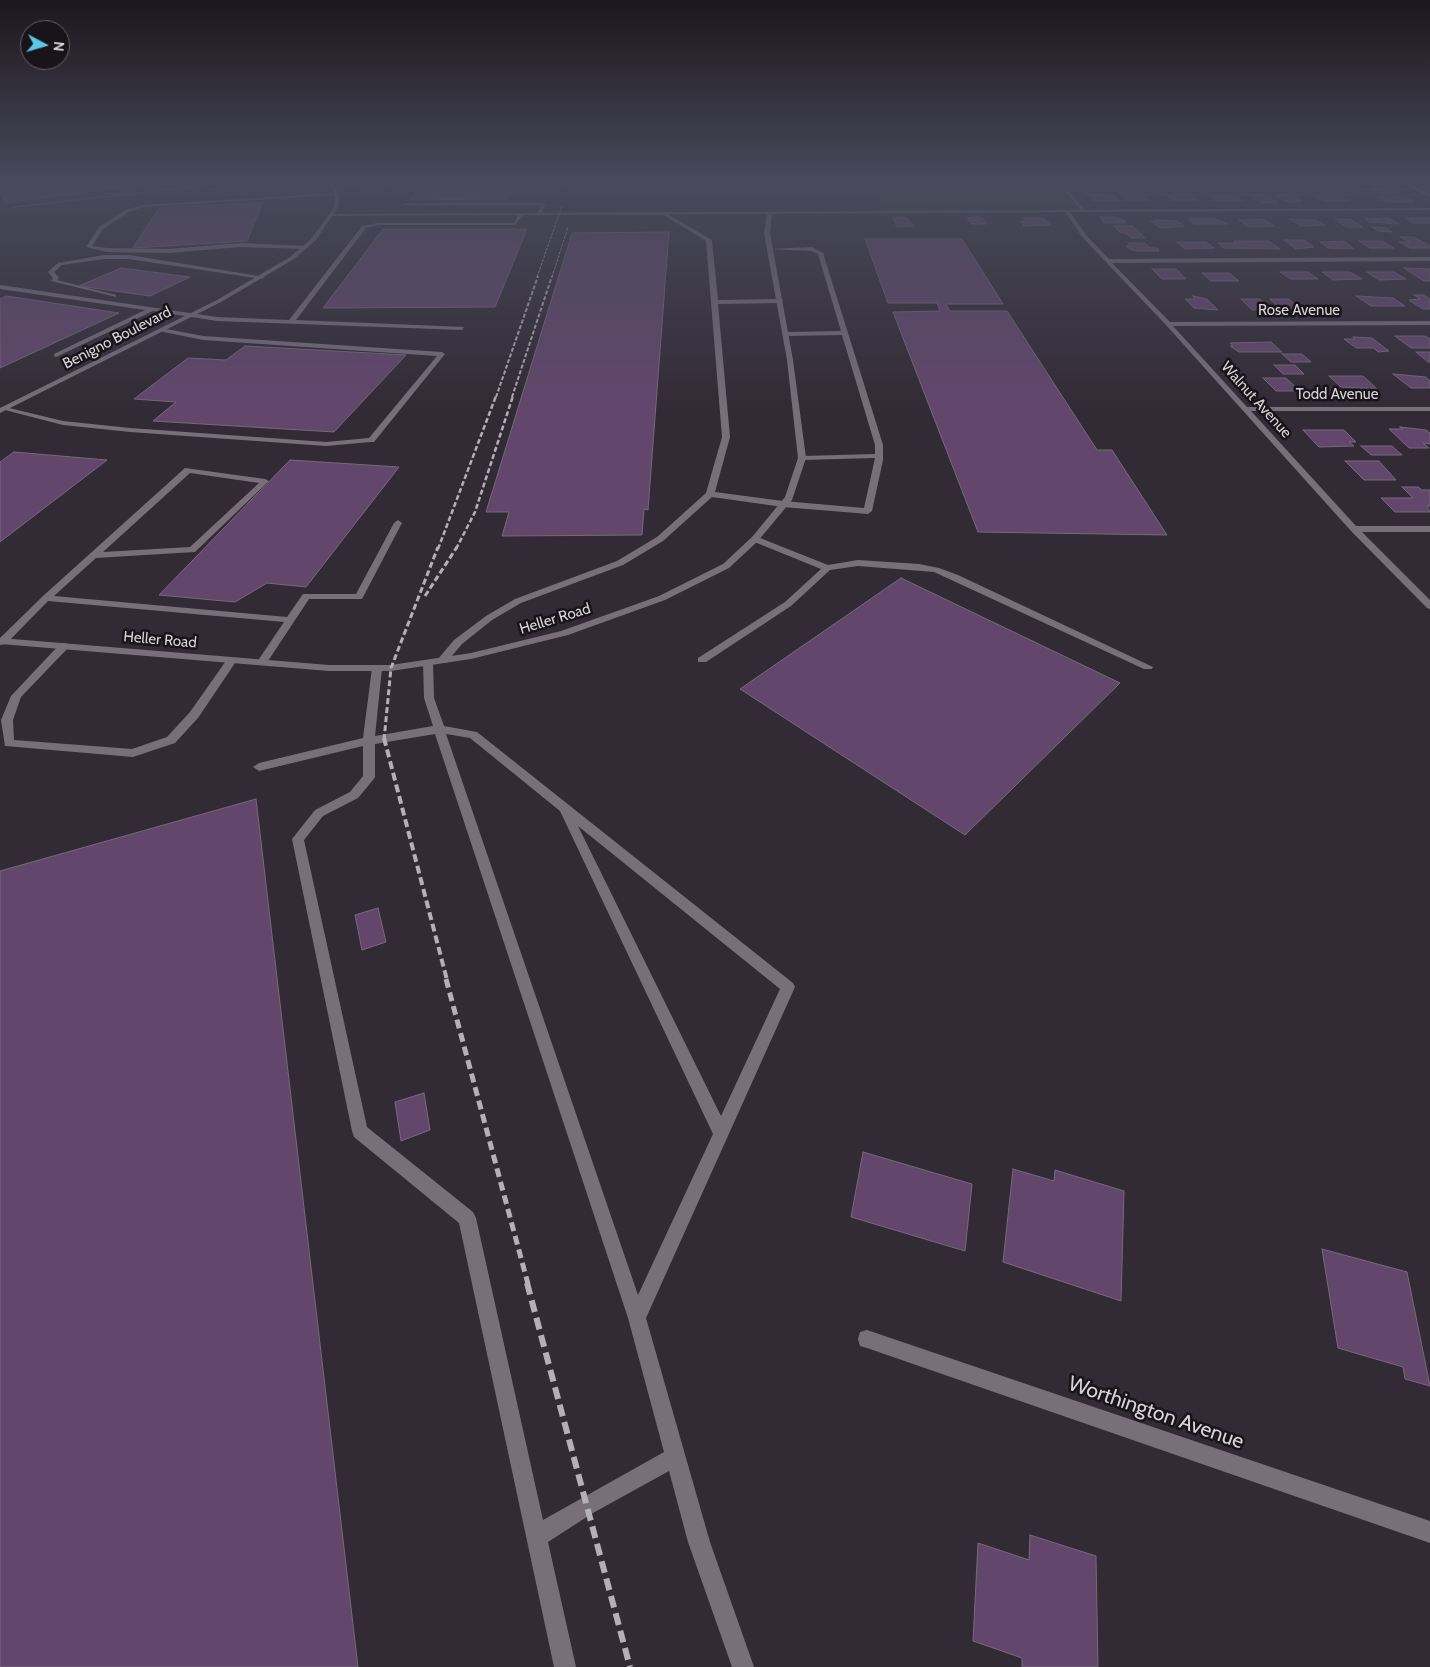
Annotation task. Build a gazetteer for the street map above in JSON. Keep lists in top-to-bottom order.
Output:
{
  "streets": {
    "street": [
      "Rose Avenue",
      "Benigno Boulevard",
      "Todd Avenue",
      "Walnut Avenue",
      "Heller Road",
      "Worthington Avenue"
    ]
  },
  "crossings": [
    ["Rose Avenue", "Walnut Avenue"],
    ["Todd Avenue", "Walnut Avenue"]
  ],
  "north": "right"
}
